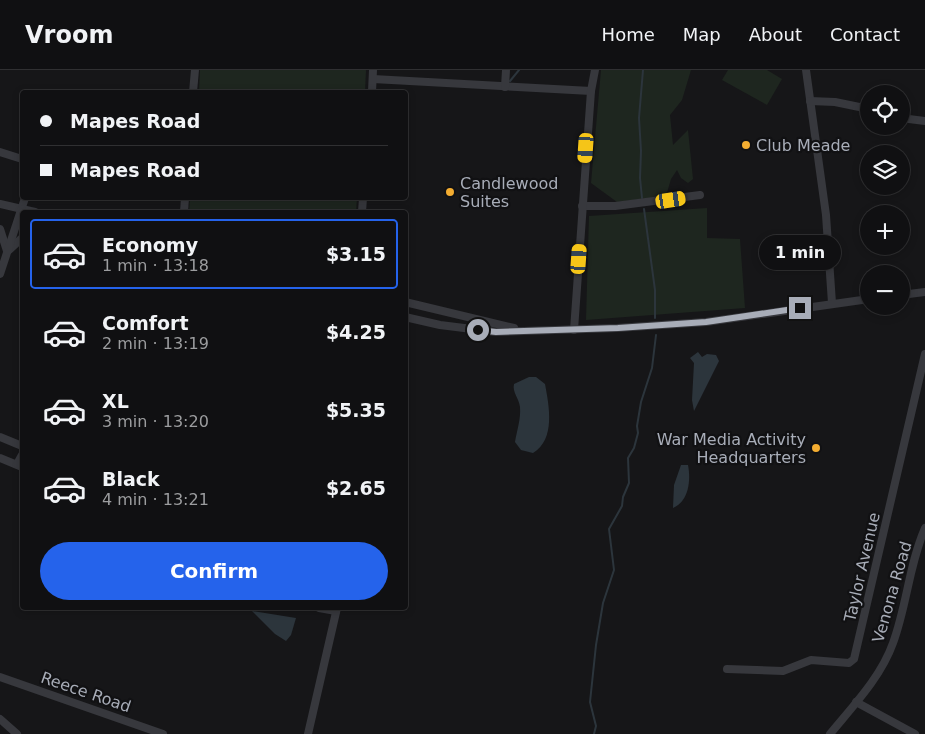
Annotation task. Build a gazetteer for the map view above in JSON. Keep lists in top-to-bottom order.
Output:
{
  "streets": {
    "street": ["Taylor Avenue", "Venona Road", "Reece Road"]
  },
  "places": ["Club Meade", "Candlewood Suites", "War Media Activity Headquarters"],
  "page": {
    "header": "Vroom",
    "nav": [
      "Home",
      "Map",
      "About",
      "Contact"
    ],
    "map_buttons": ["+", "−"],
    "banner": ["Mapes Road", "Mapes Road"],
    "list": [
      {
        "name": "Economy",
        "note": "1 min · 13:18",
        "value": "$3.15"
      },
      {
        "name": "Comfort",
        "note": "2 min · 13:19",
        "value": "$4.25"
      },
      {
        "name": "XL",
        "note": "3 min · 13:20",
        "value": "$5.35"
      },
      {
        "name": "Black",
        "note": "4 min · 13:21",
        "value": "$2.65"
      }
    ],
    "bubble": "1 min",
    "buttons": "Confirm"
  }
}
